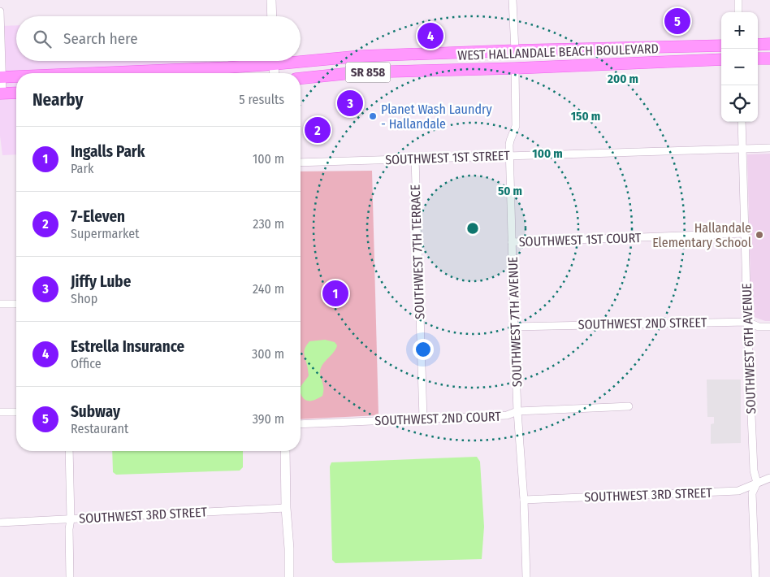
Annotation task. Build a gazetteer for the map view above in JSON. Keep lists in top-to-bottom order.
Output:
{
  "streets": {
    "main road": ["WEST HALLANDALE BEACH BOULEVARD", "SR 858"],
    "street": [
      "SOUTHWEST 1ST STREET",
      "SOUTHWEST 1ST COURT",
      "SOUTHWEST 7TH TERRACE",
      "SOUTHWEST 7TH AVENUE",
      "SOUTHWEST 2ND STREET",
      "SOUTHWEST 6TH AVENUE",
      "SOUTHWEST 2ND COURT",
      "SOUTHWEST 3RD STREET"
    ]
  },
  "crossings": [
    ["WEST HALLANDALE BEACH BOULEVARD", "SOUTHWEST 7TH AVENUE"],
    ["SOUTHWEST 1ST STREET", "SOUTHWEST 7TH TERRACE"],
    ["SOUTHWEST 1ST STREET", "SOUTHWEST 7TH AVENUE"],
    ["SOUTHWEST 1ST STREET", "SOUTHWEST 6TH AVENUE"],
    ["SOUTHWEST 1ST COURT", "SOUTHWEST 7TH AVENUE"],
    ["SOUTHWEST 1ST COURT", "SOUTHWEST 6TH AVENUE"],
    ["SOUTHWEST 7TH TERRACE", "SOUTHWEST 2ND COURT"],
    ["SOUTHWEST 7TH AVENUE", "SOUTHWEST 2ND STREET"],
    ["SOUTHWEST 7TH AVENUE", "SOUTHWEST 2ND COURT"],
    ["SOUTHWEST 7TH AVENUE", "SOUTHWEST 3RD STREET"],
    ["SOUTHWEST 2ND STREET", "SOUTHWEST 6TH AVENUE"],
    ["SOUTHWEST 6TH AVENUE", "SOUTHWEST 3RD STREET"]
  ],
  "places": ["Planet Wash Laundry - Hallandale", "Hallandale Elementary School"],
  "page": {
    "pins": [
      "5",
      "4",
      "3",
      "2",
      "1"
    ],
    "map_buttons": ["+", "−"],
    "search": "Search here",
    "heading": ["Nearby", "5 results"],
    "list": [
      {
        "mark": "1",
        "name": "Ingalls Park",
        "note": "Park",
        "value": "100 m"
      },
      {
        "mark": "2",
        "name": "7-Eleven",
        "note": "Supermarket",
        "value": "230 m"
      },
      {
        "mark": "3",
        "name": "Jiffy Lube",
        "note": "Shop",
        "value": "240 m"
      },
      {
        "mark": "4",
        "name": "Estrella Insurance",
        "note": "Office",
        "value": "300 m"
      },
      {
        "mark": "5",
        "name": "Subway",
        "note": "Restaurant",
        "value": "390 m"
      }
    ]
  },
  "rings": [
    "200 m",
    "150 m",
    "100 m",
    "50 m"
  ]
}
